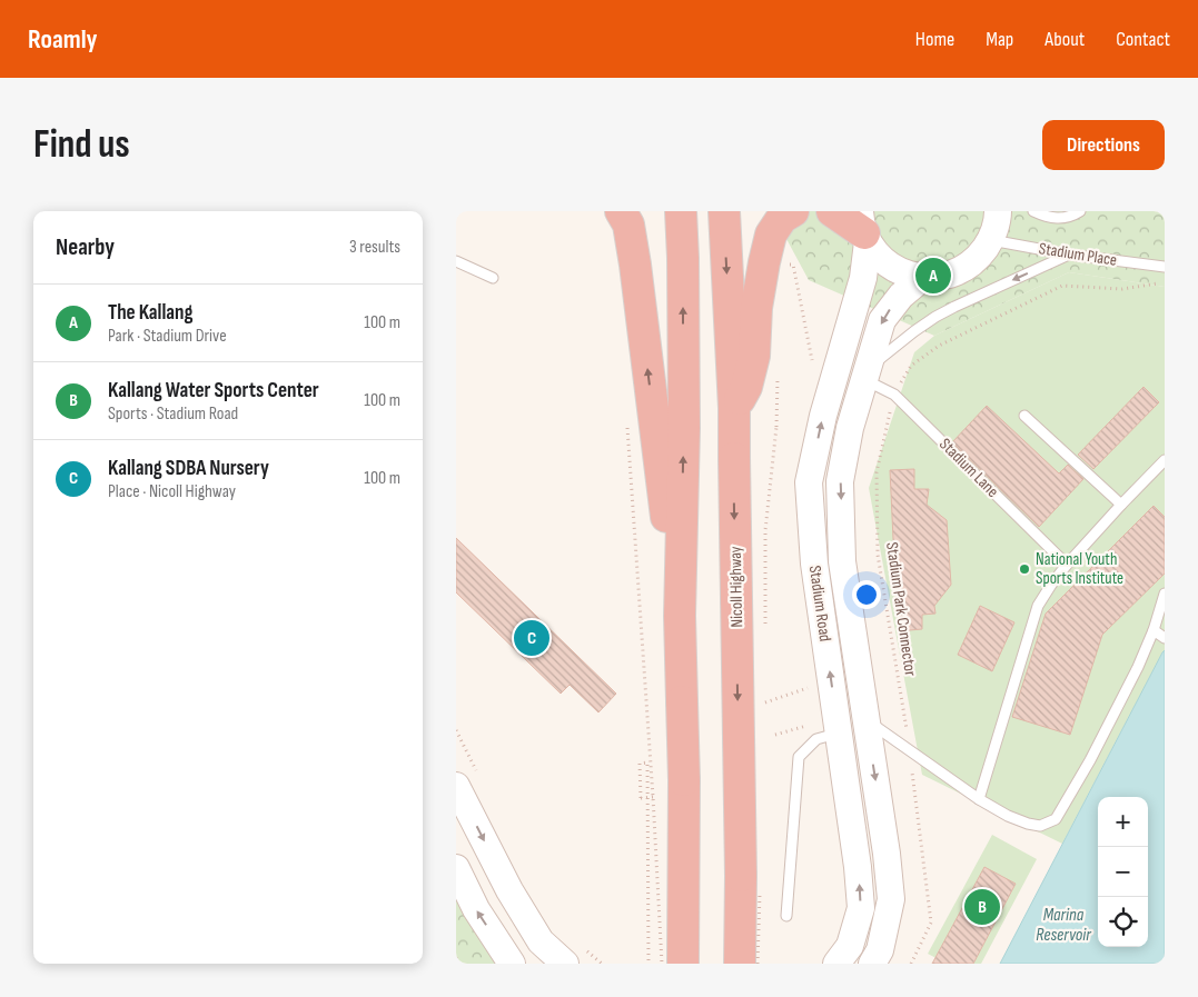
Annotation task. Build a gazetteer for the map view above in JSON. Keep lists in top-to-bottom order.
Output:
{
  "streets": {
    "highway": ["Nicoll Highway"],
    "street": ["Stadium Road"],
    "lane": ["Stadium Place", "Stadium Lane"],
    "path": ["Stadium Park Connector"]
  },
  "crossings": [
    ["Stadium Lane", "Stadium Road"],
    ["Stadium Lane", "Stadium Park Connector"]
  ],
  "water": ["Marina Reservoir"],
  "places": ["National Youth Sports Institute"],
  "page": {
    "header": "Roamly",
    "nav": [
      "Home",
      "Map",
      "About",
      "Contact"
    ],
    "buttons": "Directions",
    "title": "Find us",
    "heading": ["Nearby", "3 results"],
    "pins": ["A", "C", "B"],
    "list": [
      {
        "mark": "A",
        "name": "The Kallang",
        "note": "Park · Stadium Drive",
        "value": "100 m"
      },
      {
        "mark": "B",
        "name": "Kallang Water Sports Center",
        "note": "Sports · Stadium Road",
        "value": "100 m"
      },
      {
        "mark": "C",
        "name": "Kallang SDBA Nursery",
        "note": "Place · Nicoll Highway",
        "value": "100 m"
      }
    ],
    "map_buttons": ["+", "−"]
  }
}
